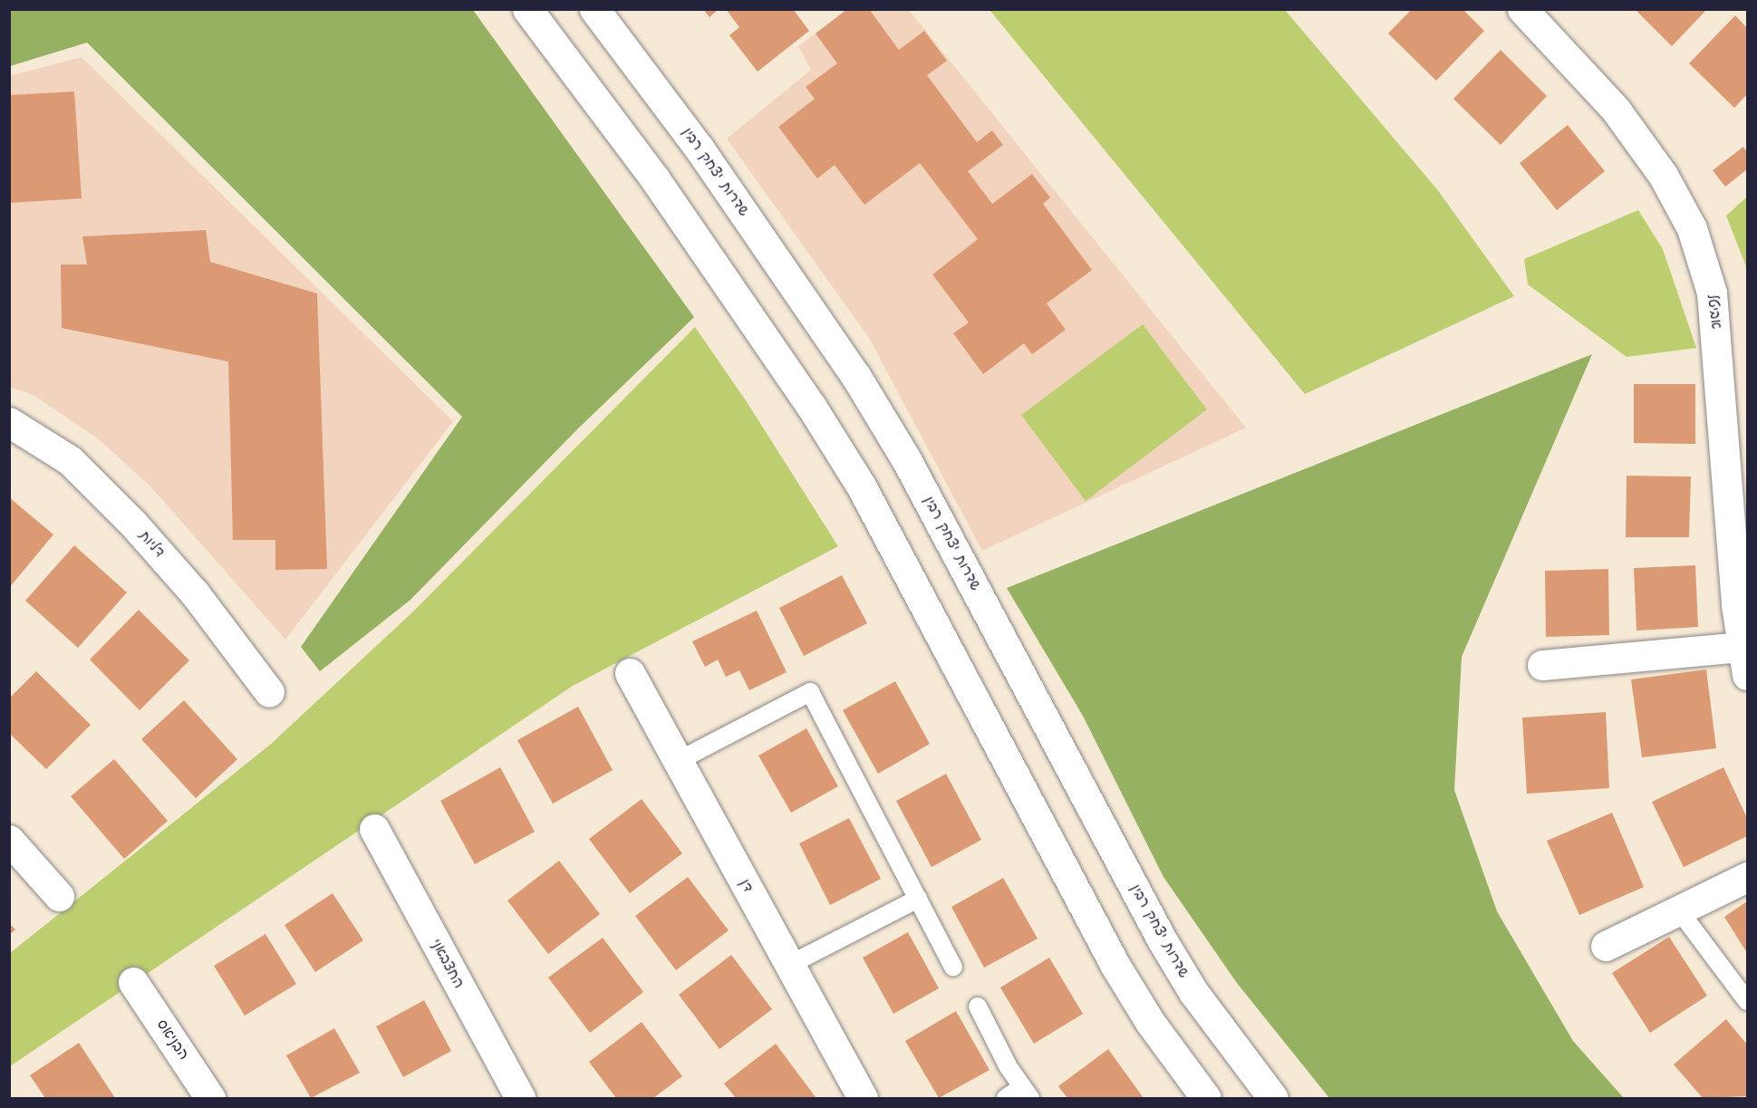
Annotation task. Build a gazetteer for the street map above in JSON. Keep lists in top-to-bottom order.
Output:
{
  "streets": {
    "main road": [
      "שדרות יצחק רבין",
      "אביטל",
      "דליות",
      "דן",
      "החצבאני",
      "הבניאס"
    ]
  }
}
